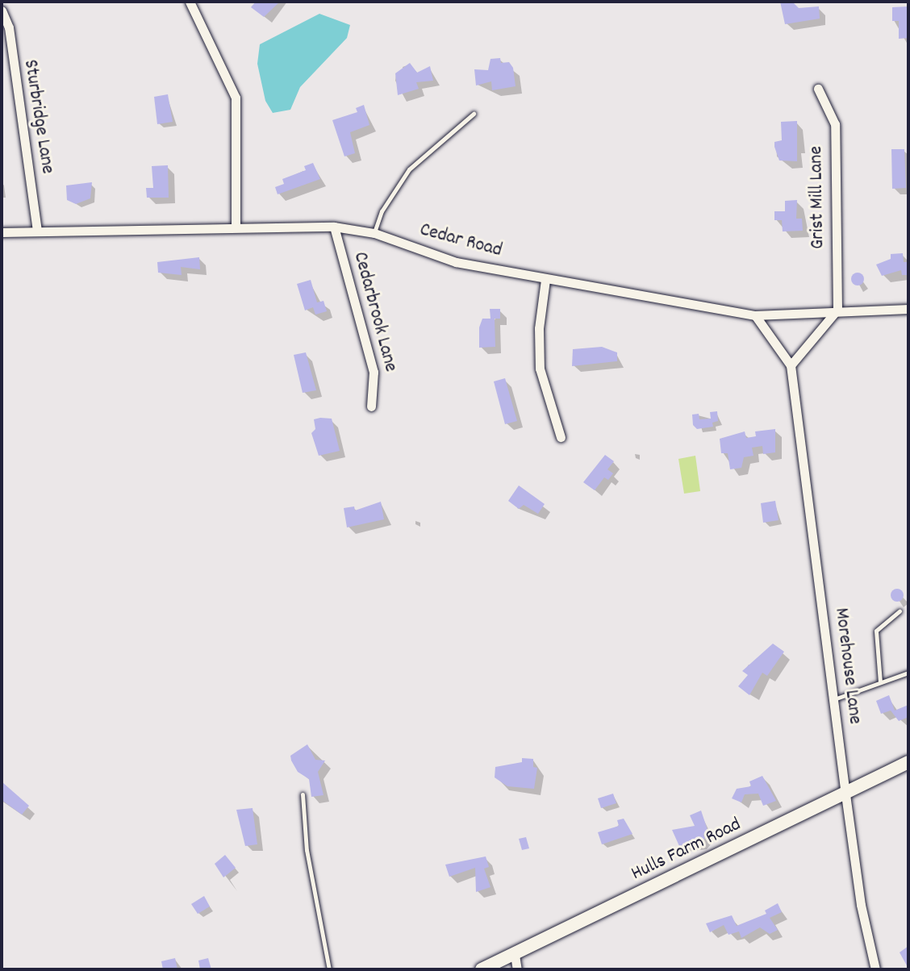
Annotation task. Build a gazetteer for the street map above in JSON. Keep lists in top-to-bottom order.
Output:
{
  "streets": {
    "main road": ["Hulls Farm Road"],
    "street": [
      "Sturbridge Lane",
      "Grist Mill Lane",
      "Cedar Road",
      "Cedarbrook Lane",
      "Morehouse Lane"
    ]
  },
  "crossings": [
    ["Sturbridge Lane", "Cedar Road"],
    ["Grist Mill Lane", "Cedar Road"],
    ["Cedar Road", "Cedarbrook Lane"],
    ["Cedar Road", "Morehouse Lane"],
    ["Morehouse Lane", "Hulls Farm Road"]
  ]
}
